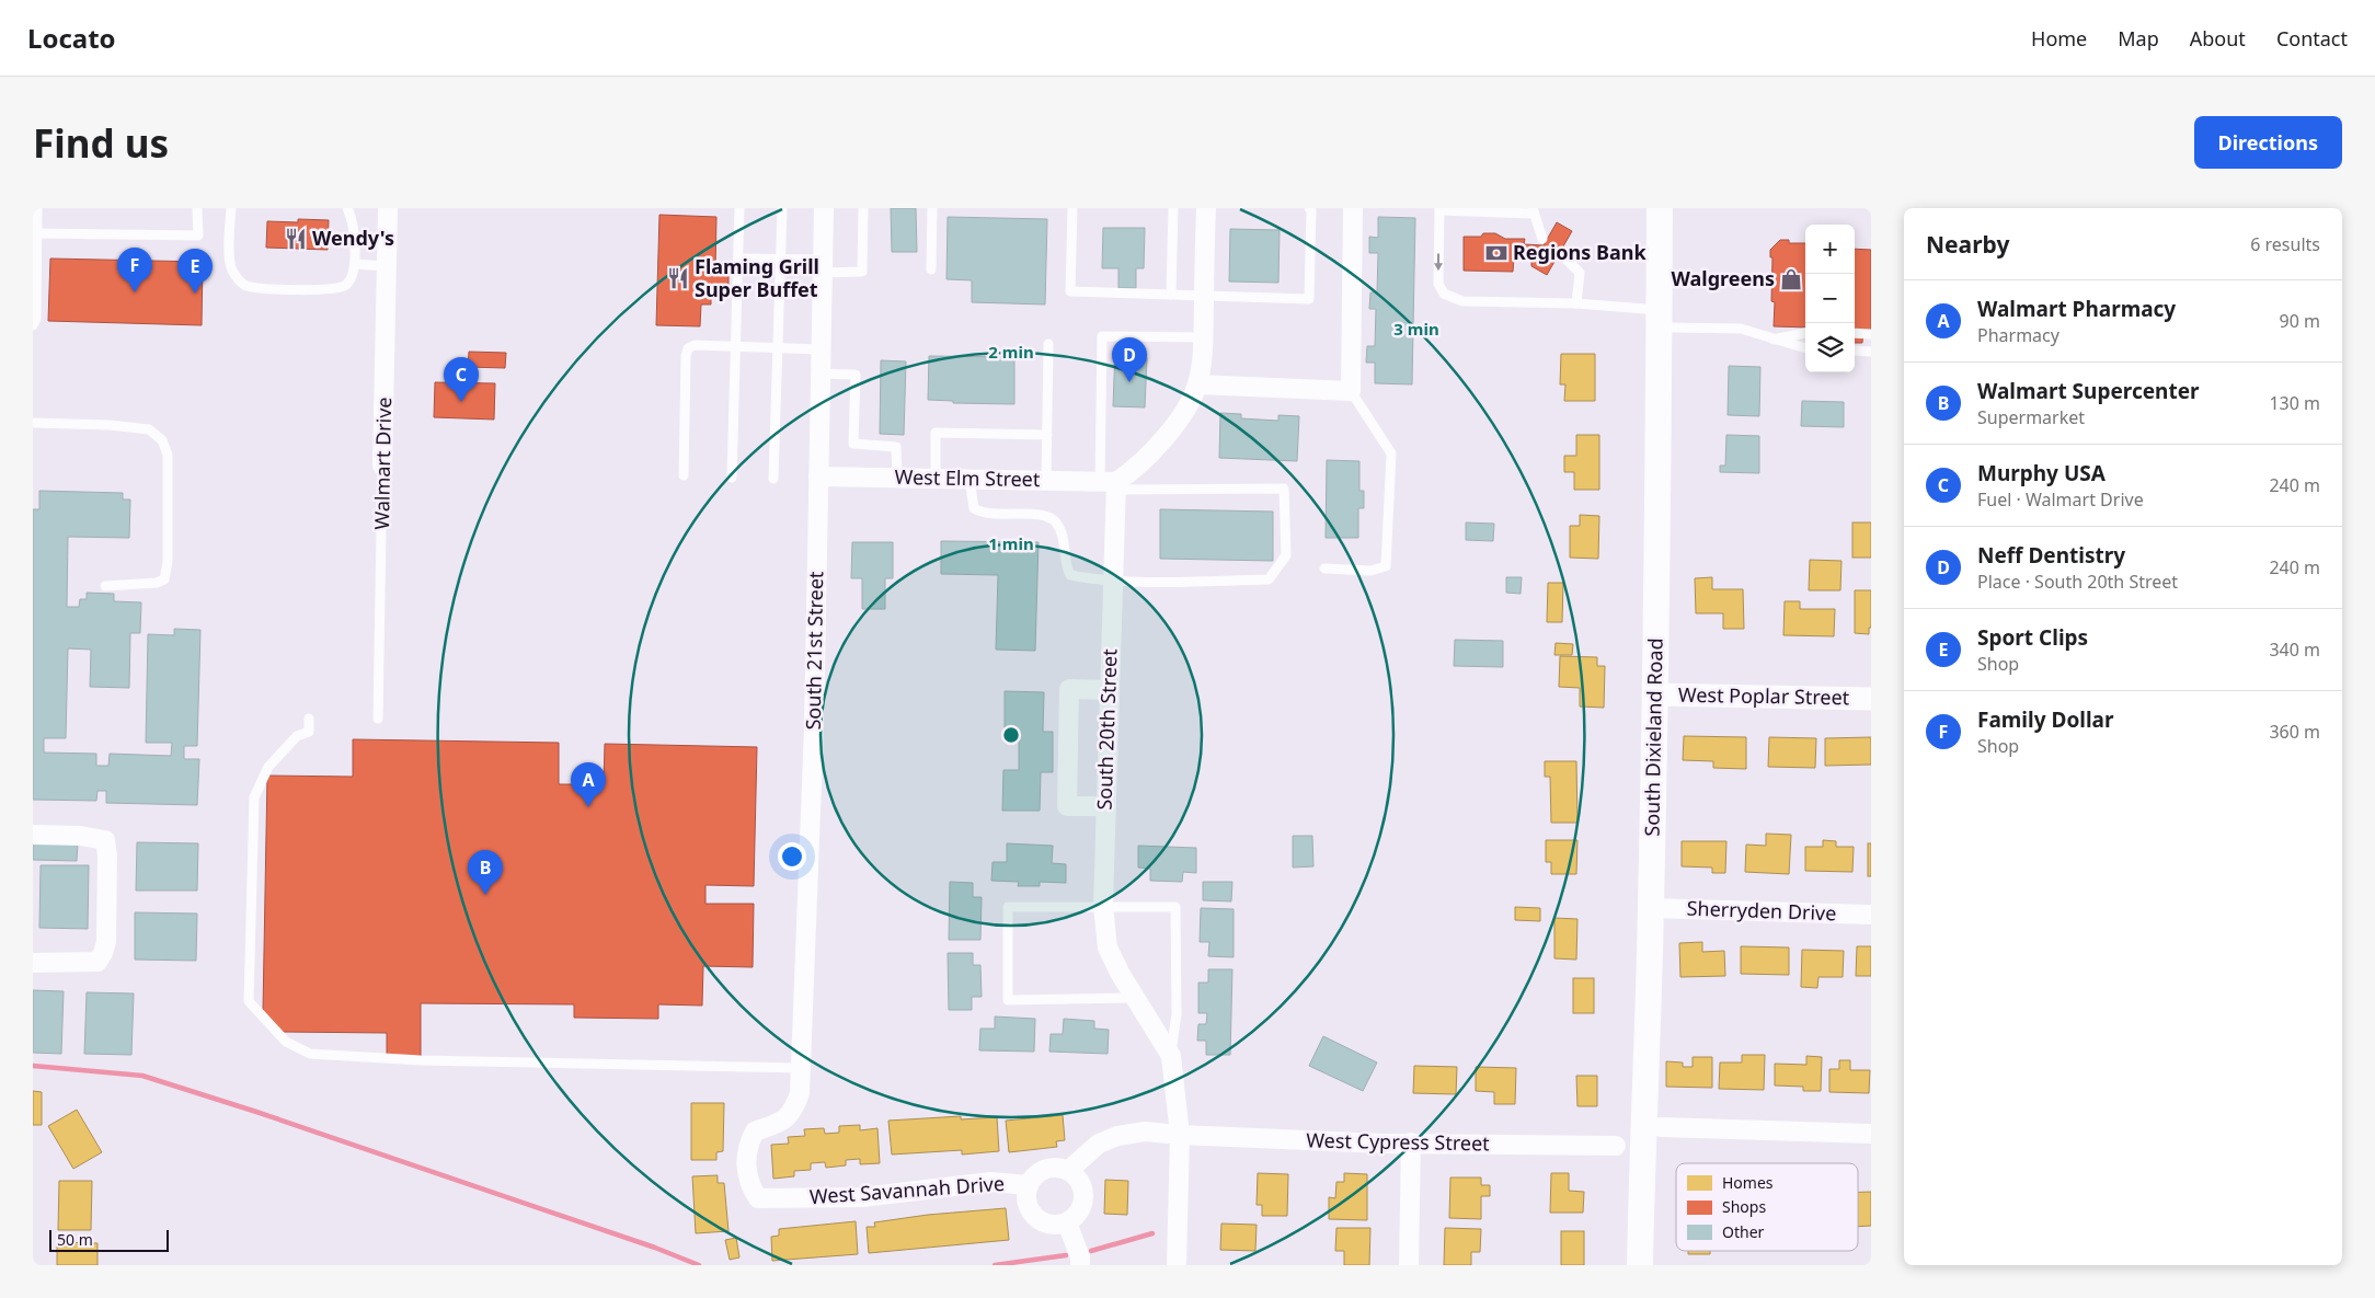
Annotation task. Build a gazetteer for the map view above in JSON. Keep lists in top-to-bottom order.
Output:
{
  "streets": {
    "main road": ["South Dixieland Road"],
    "street": [
      "Walmart Drive",
      "West Elm Street",
      "South 21st Street",
      "West Poplar Street",
      "South 20th Street",
      "Sherryden Drive",
      "West Cypress Street",
      "West Savannah Drive"
    ]
  },
  "crossings": [
    ["West Elm Street", "South 21st Street"],
    ["West Elm Street", "South 20th Street"],
    ["South 21st Street", "West Savannah Drive"],
    ["West Poplar Street", "South Dixieland Road"],
    ["South 20th Street", "West Cypress Street"],
    ["South Dixieland Road", "Sherryden Drive"]
  ],
  "places": {
    "restaurant": ["Wendy's", "Flaming Grill Super Buffet"],
    "bank": ["Regions Bank"],
    "shop": ["Walgreens"]
  },
  "legend": ["Homes", "Shops", "Other"],
  "scale_bar": "50 m",
  "page": {
    "header": "Locato",
    "nav": [
      "Home",
      "Map",
      "About",
      "Contact"
    ],
    "buttons": "Directions",
    "title": "Find us",
    "heading": ["Nearby", "6 results"],
    "map_buttons": ["+", "−"],
    "pins": [
      "F",
      "E",
      "D",
      "C",
      "A",
      "B"
    ],
    "list": [
      {
        "mark": "A",
        "name": "Walmart Pharmacy",
        "note": "Pharmacy",
        "value": "90 m"
      },
      {
        "mark": "B",
        "name": "Walmart Supercenter",
        "note": "Supermarket",
        "value": "130 m"
      },
      {
        "mark": "C",
        "name": "Murphy USA",
        "note": "Fuel · Walmart Drive",
        "value": "240 m"
      },
      {
        "mark": "D",
        "name": "Neff Dentistry",
        "note": "Place · South 20th Street",
        "value": "240 m"
      },
      {
        "mark": "E",
        "name": "Sport Clips",
        "note": "Shop",
        "value": "340 m"
      },
      {
        "mark": "F",
        "name": "Family Dollar",
        "note": "Shop",
        "value": "360 m"
      }
    ],
    "scale": "50 m"
  },
  "rings": ["3 min", "2 min", "1 min"]
}
